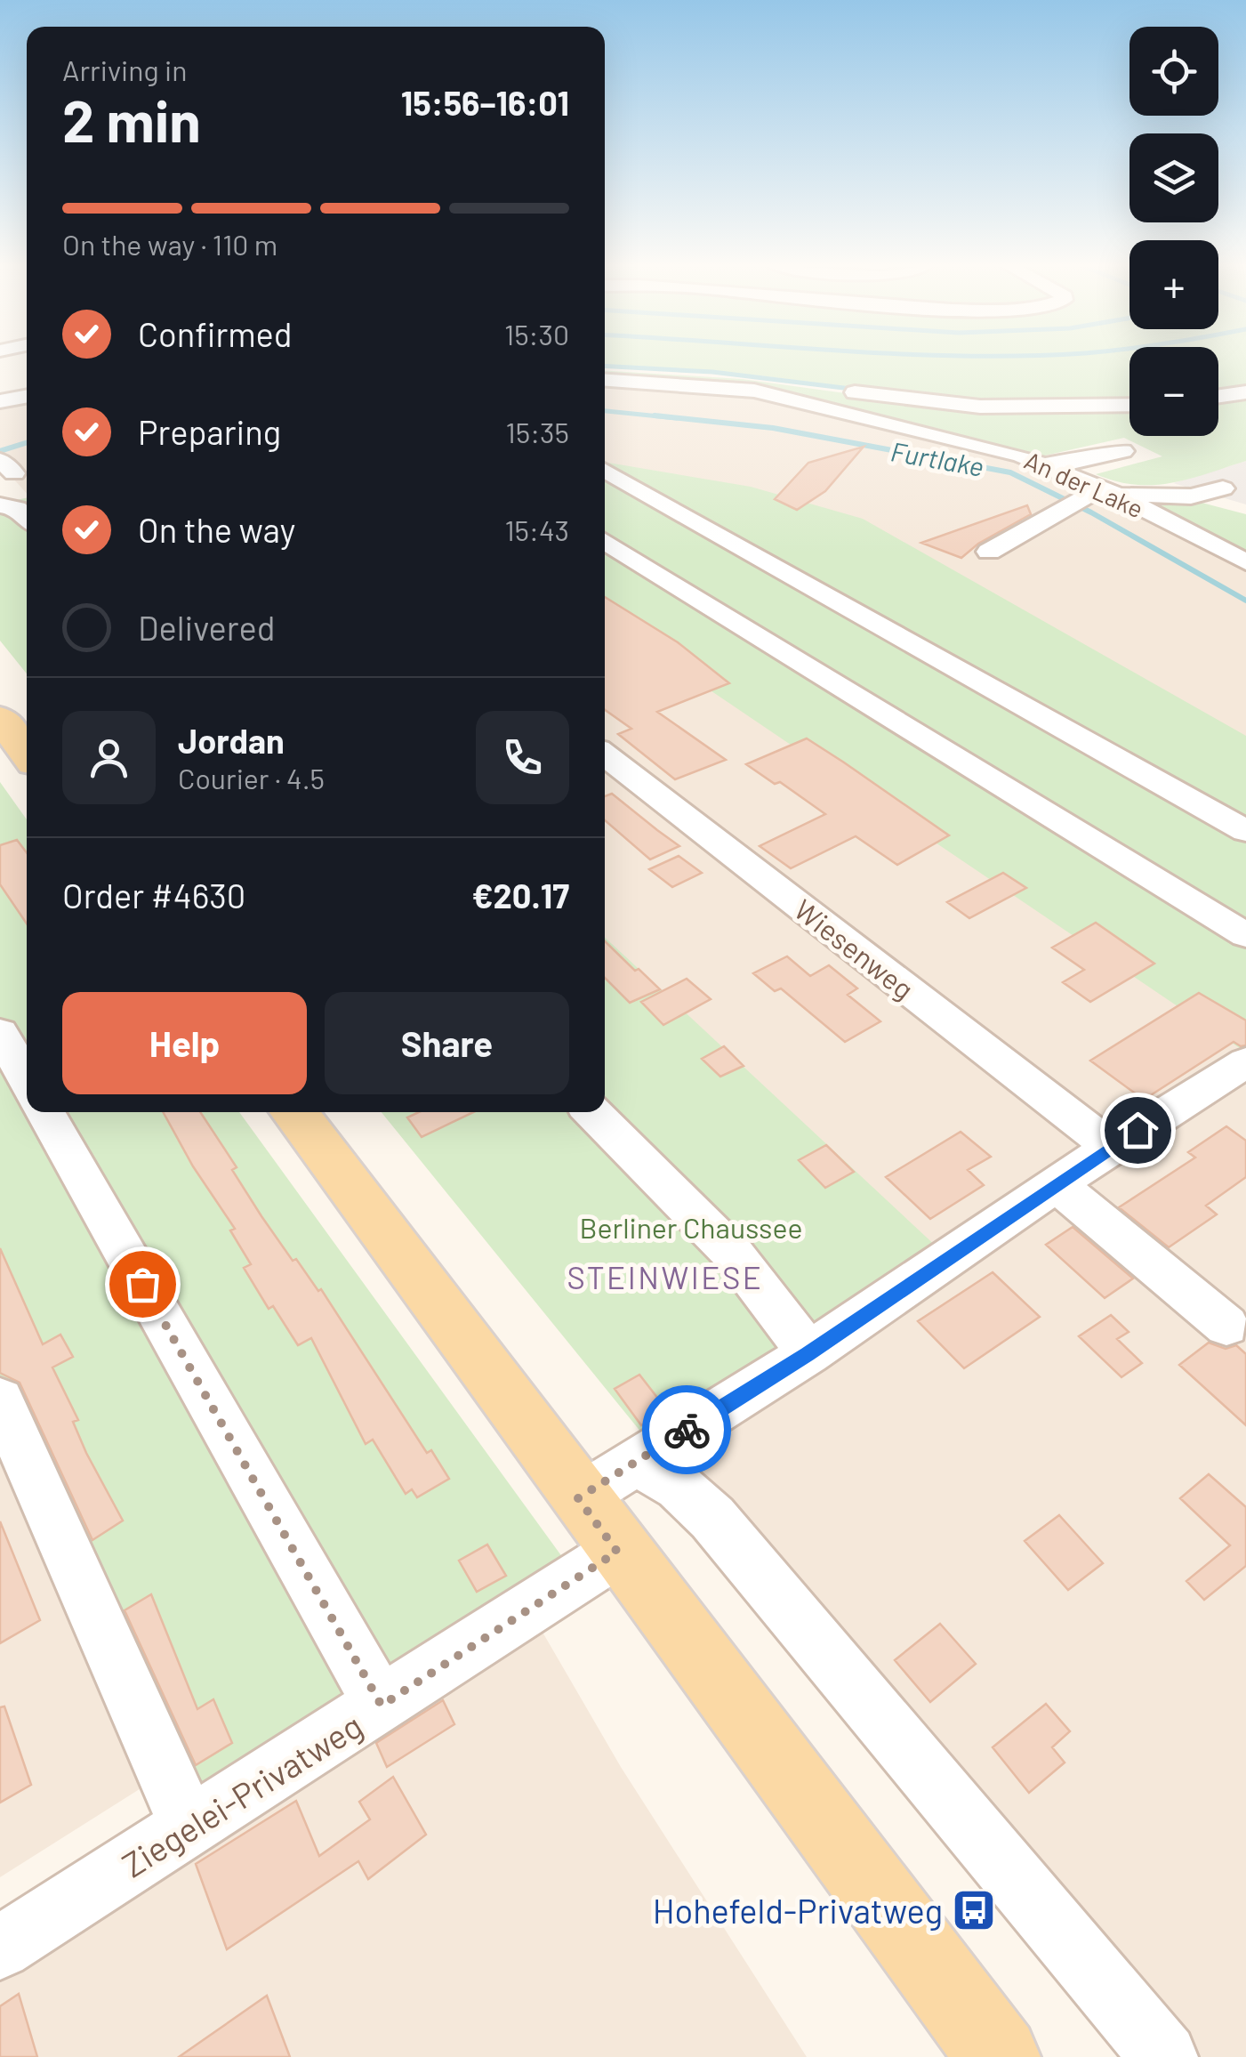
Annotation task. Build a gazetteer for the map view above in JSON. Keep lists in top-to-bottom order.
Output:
{
  "streets": {
    "street": ["An der Lake", "Wiesenweg", "Ziegelei-Privatweg"]
  },
  "districts": ["STEINWIESE"],
  "water": ["Furtlake"],
  "parks": ["Berliner Chaussee"],
  "places": {
    "bus stop": ["Hohefeld-Privatweg"]
  },
  "page": {
    "map_buttons": ["+", "−"],
    "heading": ["2 min", "Arriving in", "15:56–16:01"],
    "panel": [
      "Jordan",
      "Courier · 4.5",
      "Order #4630",
      "€20.17"
    ],
    "bar": "On the way · 110 m",
    "list": [
      ["Confirmed", "15:30"],
      ["Preparing", "15:35"],
      ["On the way", "15:43"],
      "Delivered"
    ],
    "buttons": ["Help", "Share"]
  }
}
